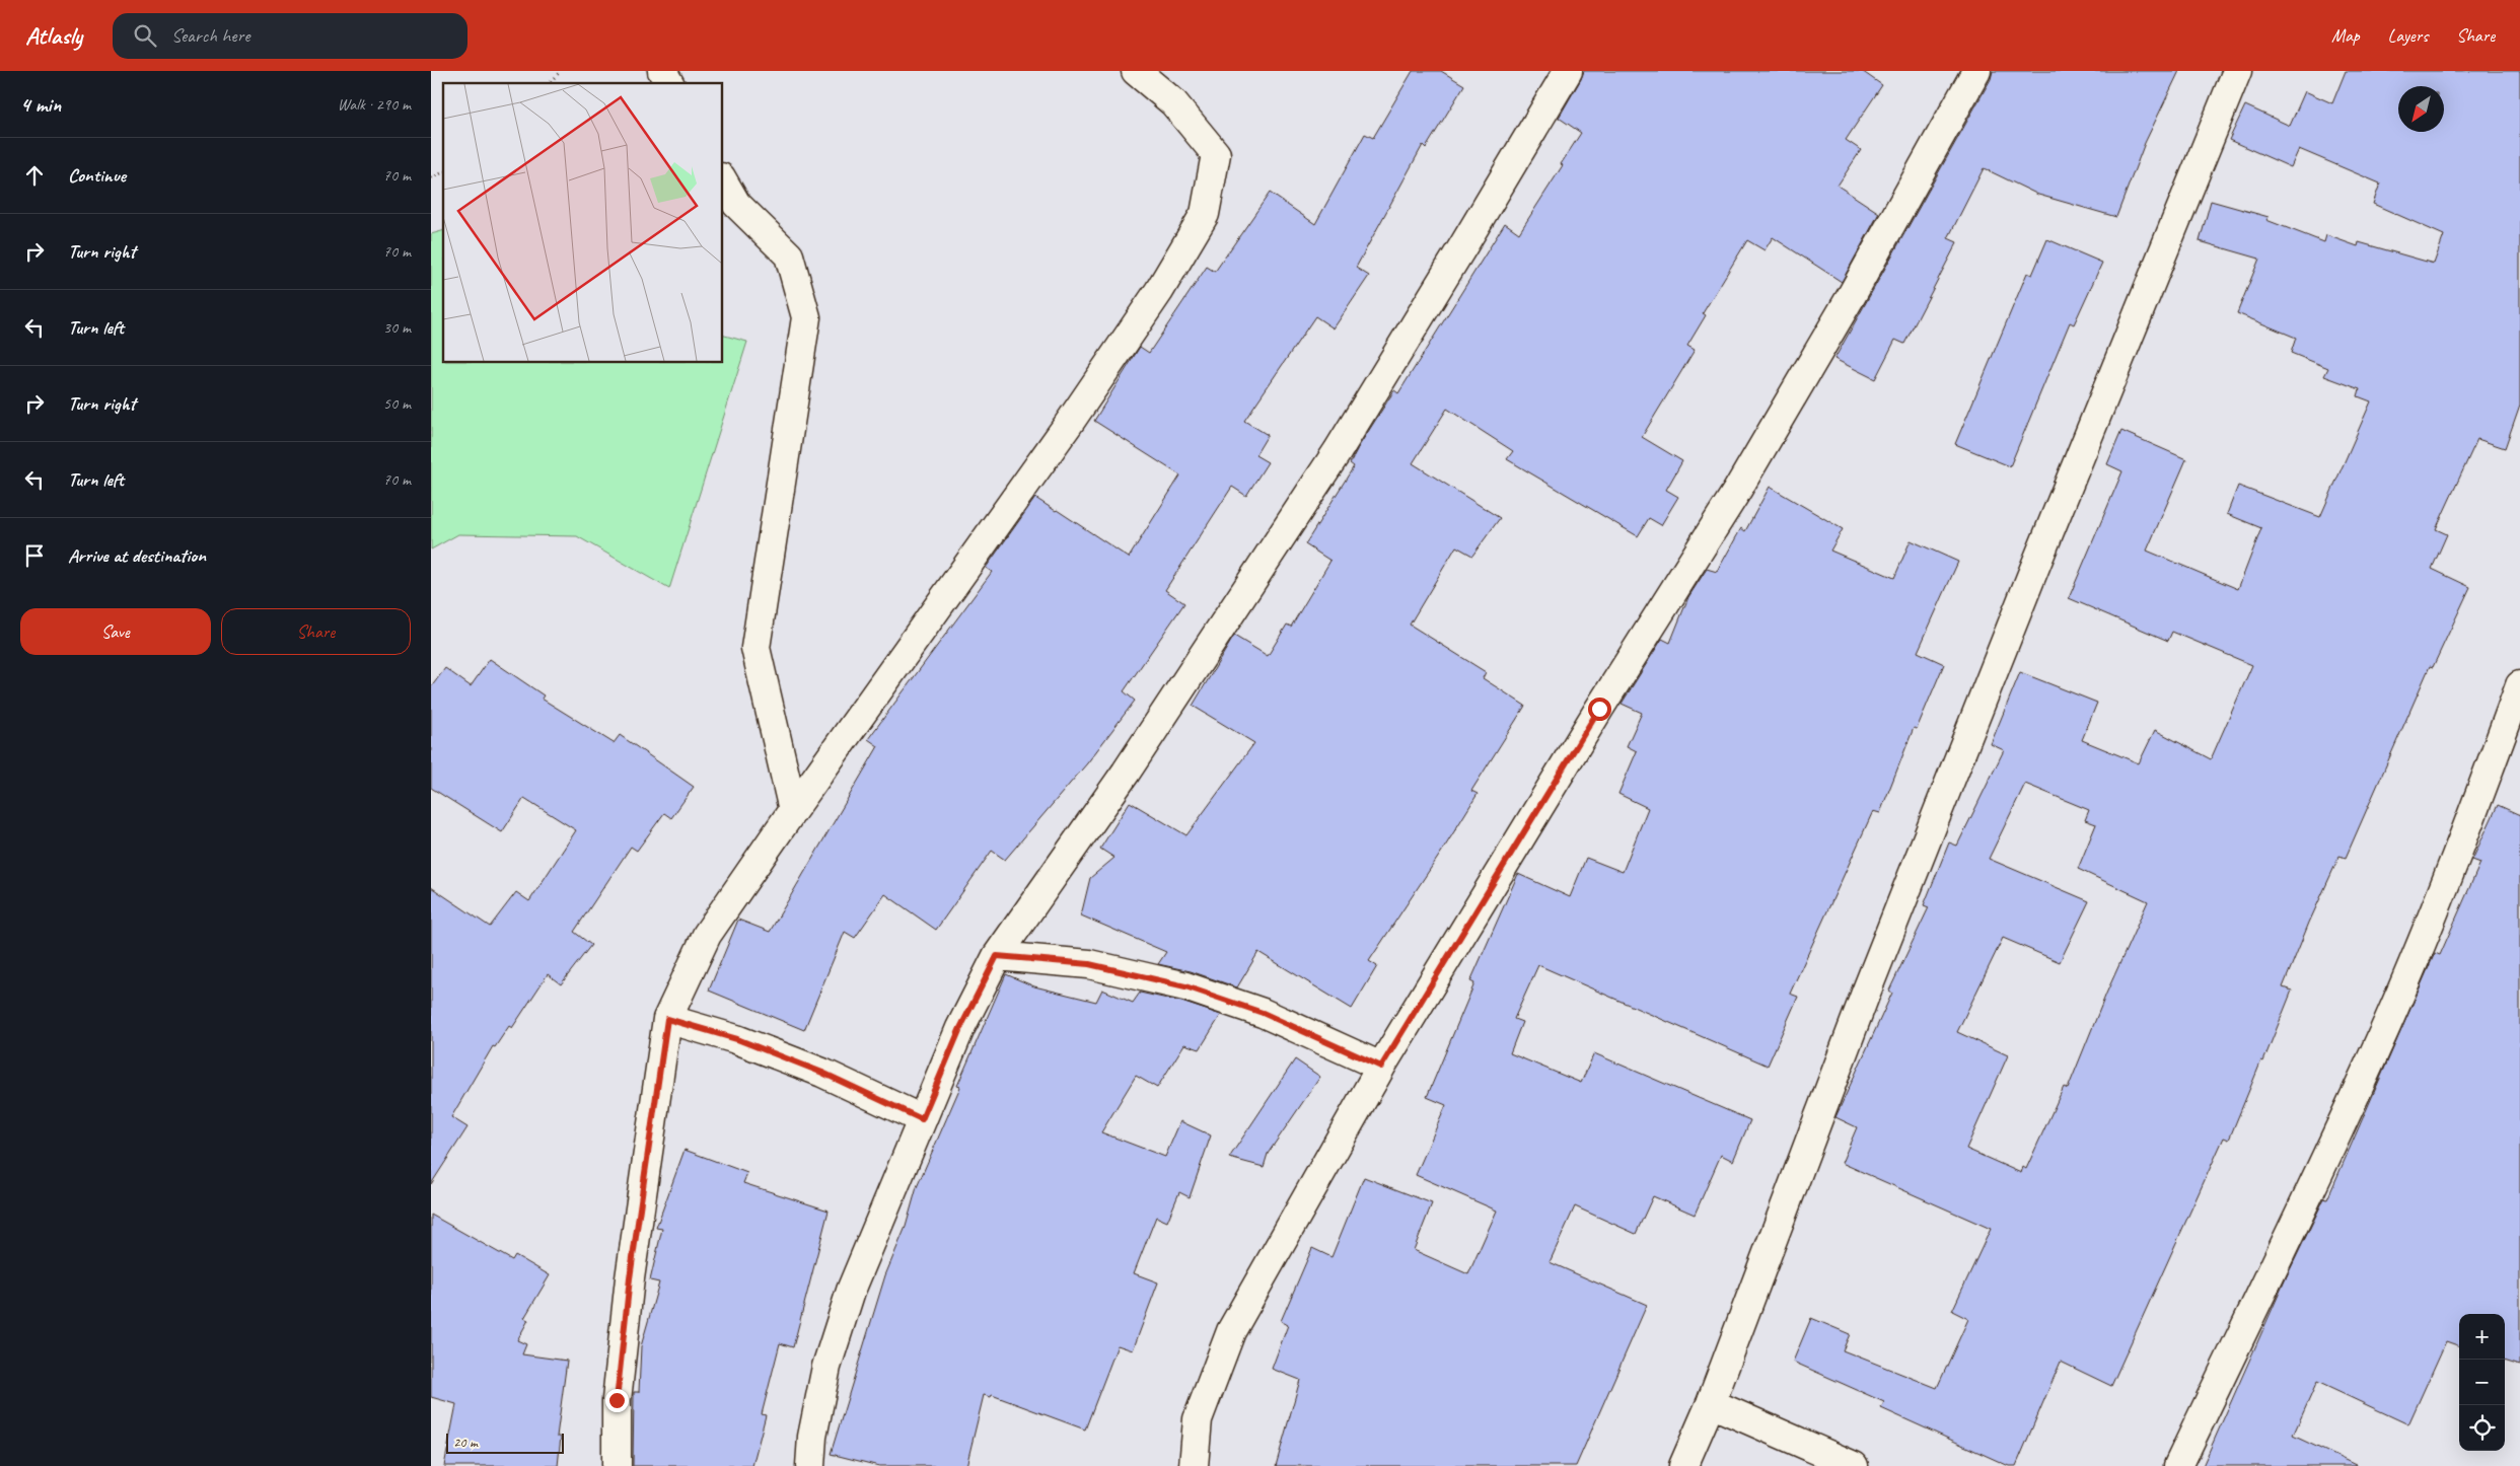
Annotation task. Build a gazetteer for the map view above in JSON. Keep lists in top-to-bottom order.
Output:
{
  "scale_bar": "20 m",
  "north": "bottom left",
  "page": {
    "header": "Atlasly",
    "search": "Search here",
    "nav": ["Map", "Layers", "Share"],
    "heading": ["4 min", "Walk · 290 m"],
    "list": [
      ["Continue", "70 m"],
      ["Turn right", "70 m"],
      ["Turn left", "30 m"],
      ["Turn right", "50 m"],
      ["Turn left", "70 m"],
      "Arrive at destination"
    ],
    "buttons": ["Save", "Share"],
    "map_buttons": ["+", "−"],
    "scale": "20 m"
  }
}
